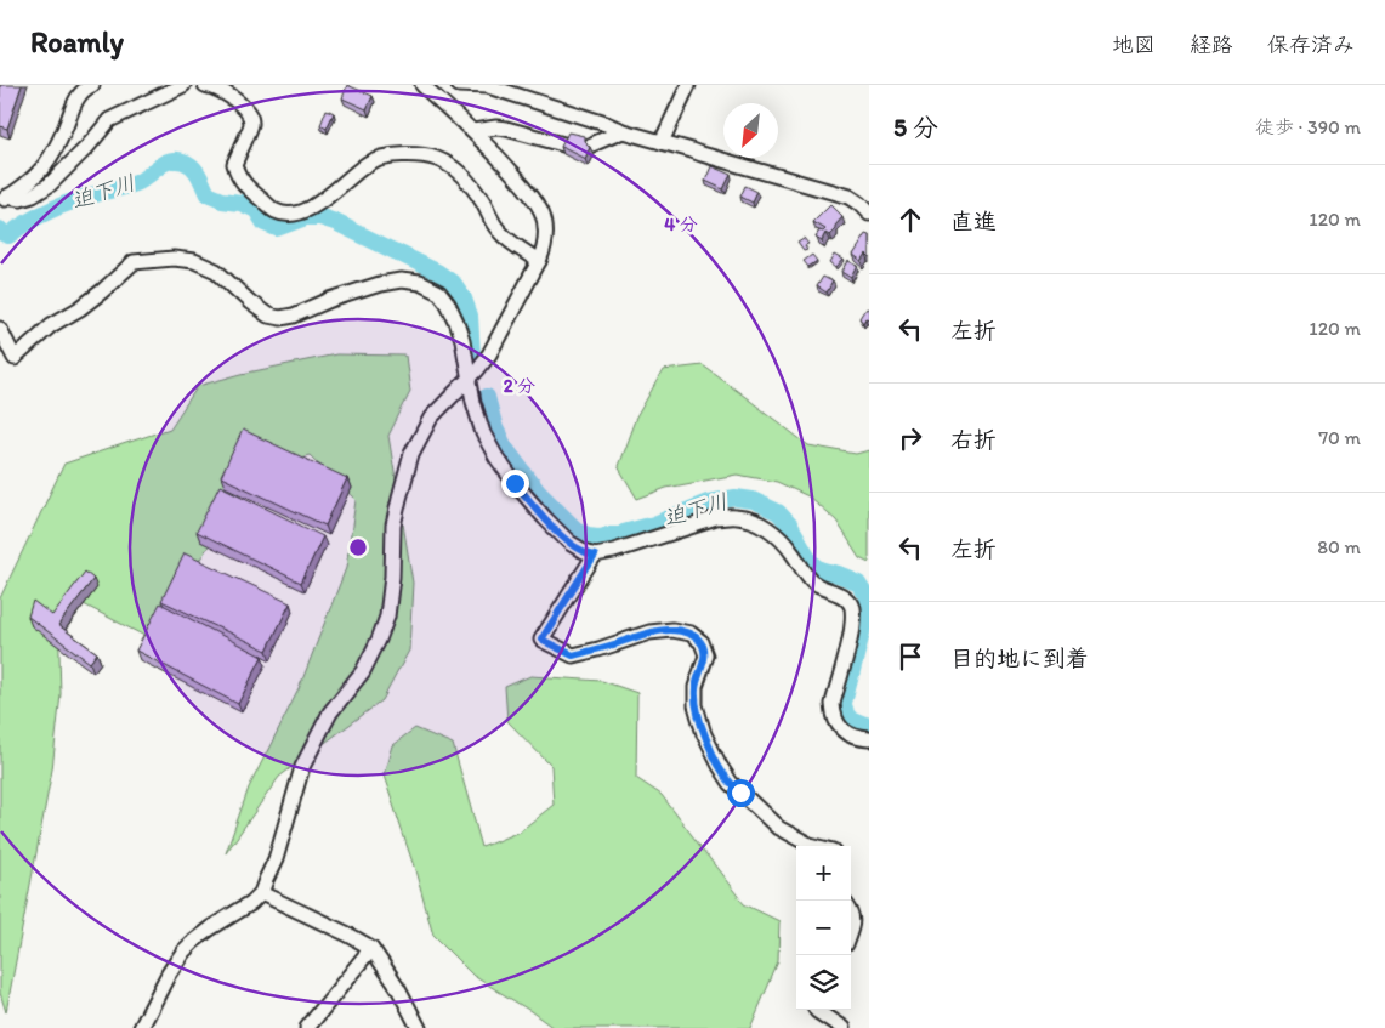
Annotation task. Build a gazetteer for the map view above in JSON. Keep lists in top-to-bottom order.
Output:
{
  "water": ["迫下川"],
  "north": "bottom left",
  "page": {
    "header": "Roamly",
    "nav": ["地図", "経路", "保存済み"],
    "heading": ["5 分", "徒歩 · 390 m"],
    "list": [
      ["直進", "120 m"],
      ["左折", "120 m"],
      ["右折", "70 m"],
      ["左折", "80 m"],
      "目的地に到着"
    ],
    "map_buttons": ["+", "−"]
  },
  "rings": ["4 分", "2 分"]
}
